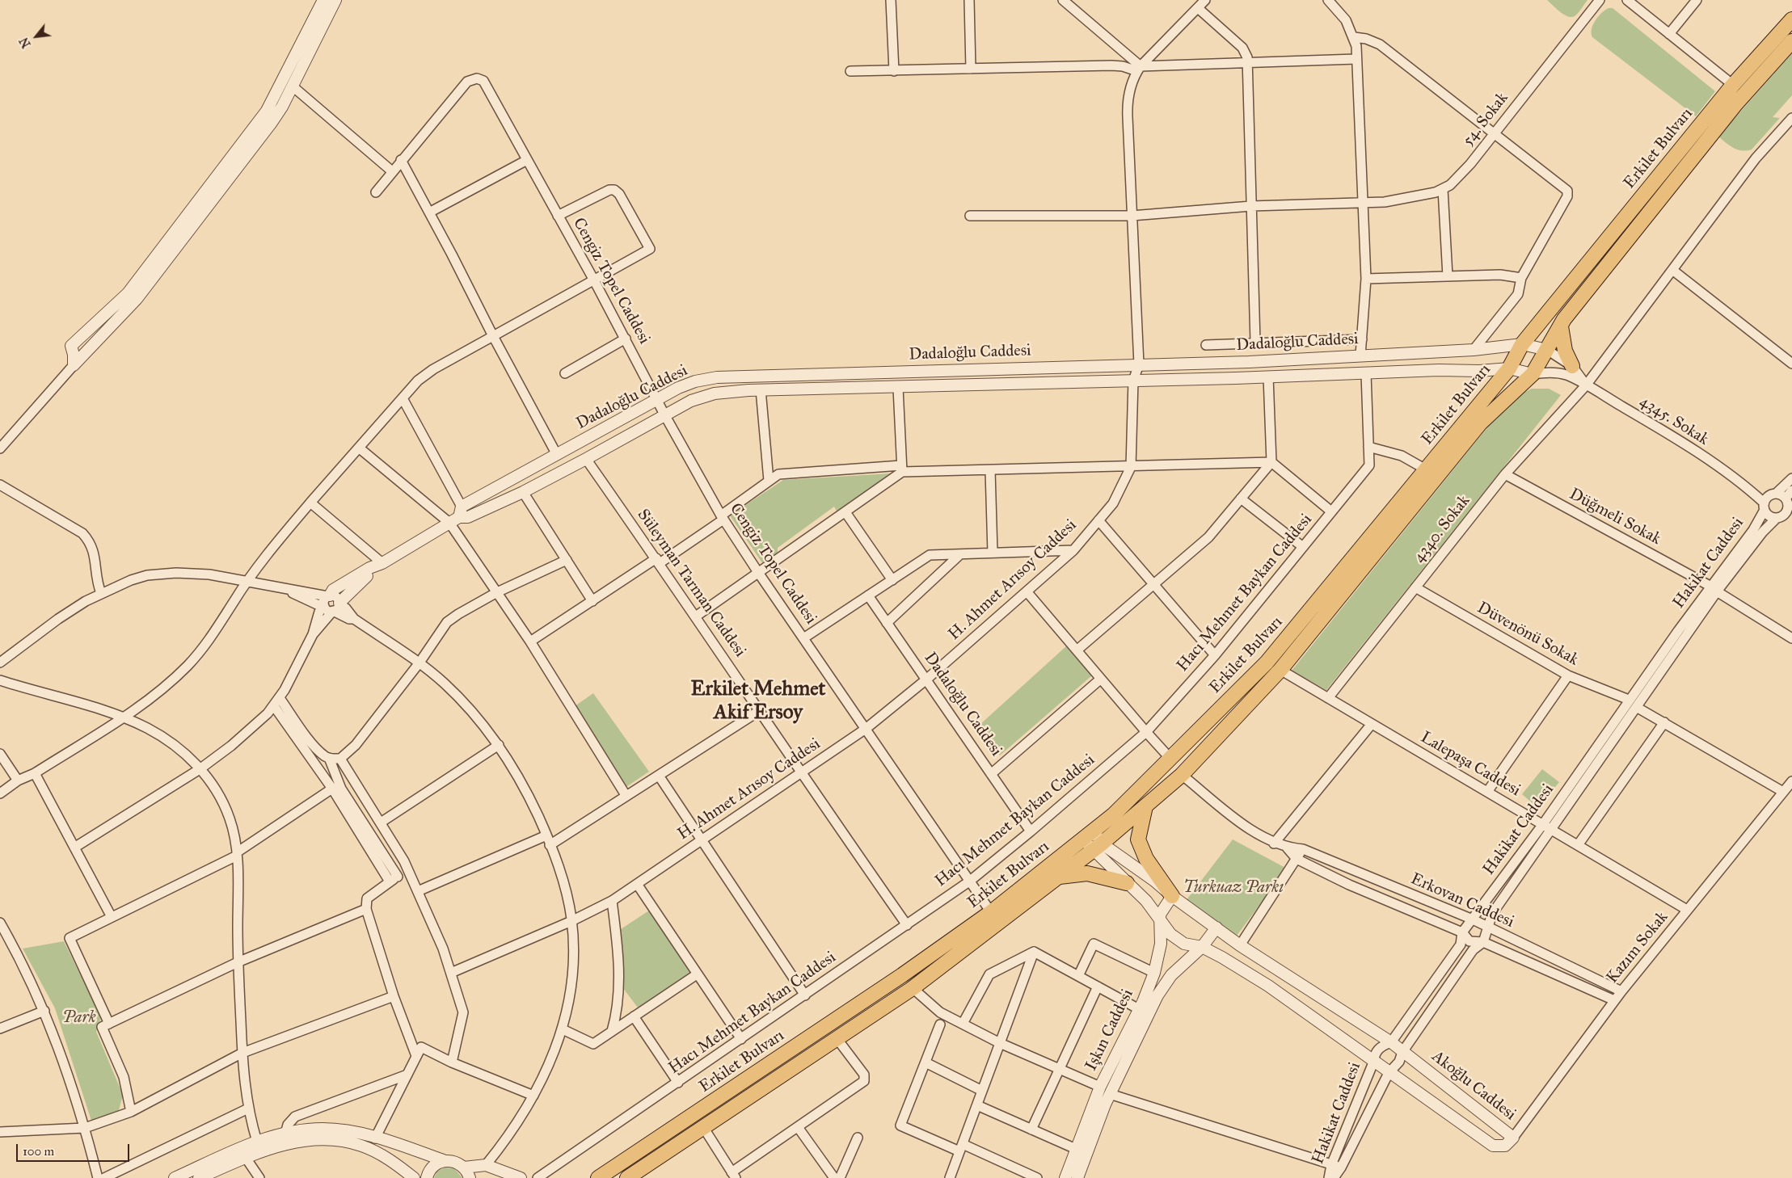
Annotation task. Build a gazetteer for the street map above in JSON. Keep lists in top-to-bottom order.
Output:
{
  "streets": {
    "main road": ["Erkilet Bulvarı"],
    "street": [
      "54. Sokak",
      "Cengiz Topel Caddesi",
      "Dadaloğlu Caddesi",
      "4345. Sokak",
      "Düğmeli Sokak",
      "4340. Sokak",
      "Hakikat Caddesi",
      "H. Ahmet Arısoy Caddesi",
      "Süleyman Tarman Caddesi",
      "Hacı Mehmet Baykan Caddesi",
      "Düvenönü Sokak",
      "Lalepaşa Caddesi",
      "Erkovan Caddesi",
      "Kazım Sokak",
      "Işkın Caddesi",
      "Akoğlu Caddesi"
    ]
  },
  "crossings": [
    ["Erkilet Bulvarı", "Cengiz Topel Caddesi"],
    ["Erkilet Bulvarı", "Dadaloğlu Caddesi"],
    ["Erkilet Bulvarı", "4345. Sokak"],
    ["Erkilet Bulvarı", "Lalepaşa Caddesi"],
    ["Erkilet Bulvarı", "Erkovan Caddesi"],
    ["Erkilet Bulvarı", "Akoğlu Caddesi"],
    ["Cengiz Topel Caddesi", "Dadaloğlu Caddesi"],
    ["Cengiz Topel Caddesi", "H. Ahmet Arısoy Caddesi"],
    ["Cengiz Topel Caddesi", "Hacı Mehmet Baykan Caddesi"],
    ["Dadaloğlu Caddesi", "4345. Sokak"],
    ["Dadaloğlu Caddesi", "H. Ahmet Arısoy Caddesi"],
    ["Dadaloğlu Caddesi", "Süleyman Tarman Caddesi"],
    ["Dadaloğlu Caddesi", "Hacı Mehmet Baykan Caddesi"],
    ["4345. Sokak", "4340. Sokak"],
    ["4345. Sokak", "Hakikat Caddesi"],
    ["Düğmeli Sokak", "4340. Sokak"],
    ["Düğmeli Sokak", "Hakikat Caddesi"],
    ["4340. Sokak", "Düvenönü Sokak"],
    ["4340. Sokak", "Lalepaşa Caddesi"],
    ["Hakikat Caddesi", "Düvenönü Sokak"],
    ["Hakikat Caddesi", "Lalepaşa Caddesi"],
    ["Hakikat Caddesi", "Erkovan Caddesi"],
    ["Hakikat Caddesi", "Akoğlu Caddesi"],
    ["H. Ahmet Arısoy Caddesi", "Süleyman Tarman Caddesi"],
    ["Süleyman Tarman Caddesi", "Hacı Mehmet Baykan Caddesi"],
    ["Lalepaşa Caddesi", "Kazım Sokak"],
    ["Erkovan Caddesi", "Kazım Sokak"],
    ["Kazım Sokak", "Akoğlu Caddesi"],
    ["Işkın Caddesi", "Akoğlu Caddesi"]
  ],
  "districts": ["Erkilet Mehmet Akif Ersoy"],
  "parks": ["Turkuaz Parkı", "Park"],
  "scale_bar": "100 m",
  "north": "bottom left"
}
